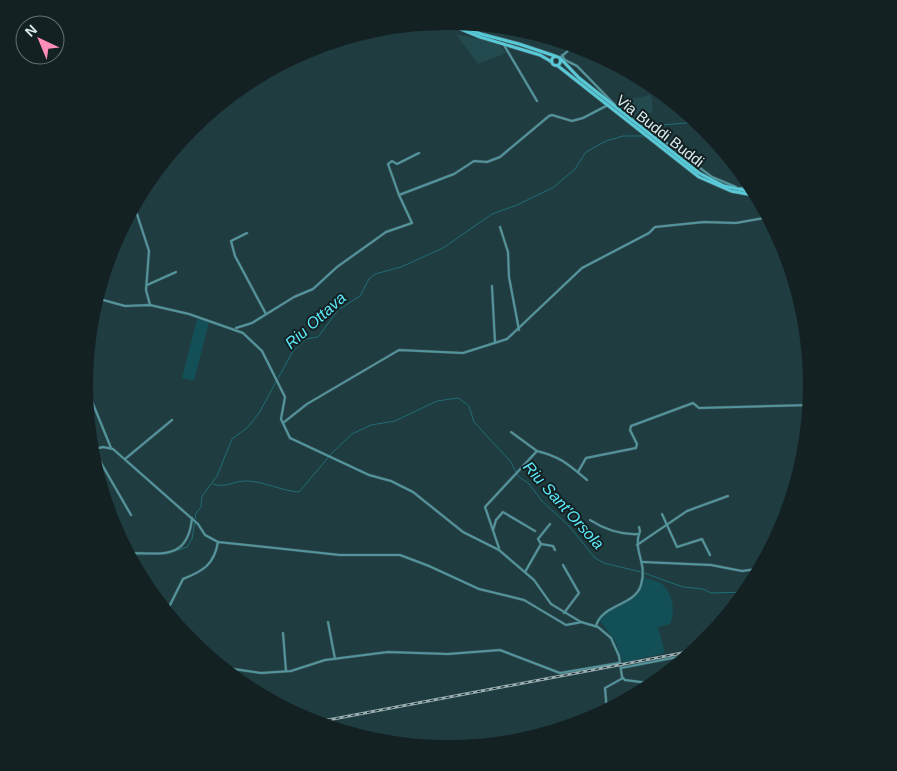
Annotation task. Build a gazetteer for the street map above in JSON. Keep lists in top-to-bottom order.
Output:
{
  "streets": {
    "main road": ["Via Buddi Buddi"]
  },
  "water": ["Riu Ottava", "Riu Sant'Orsola"],
  "north": "top left"
}
